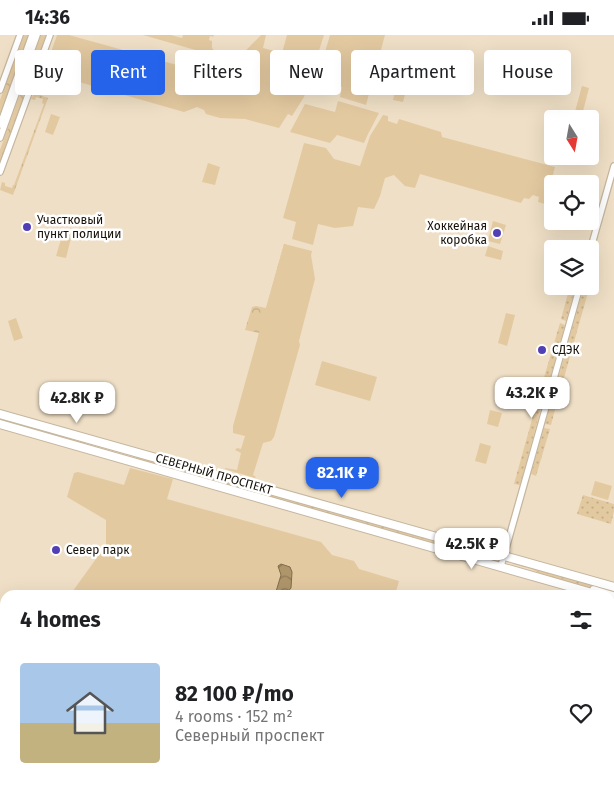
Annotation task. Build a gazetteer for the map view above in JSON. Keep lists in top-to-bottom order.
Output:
{
  "streets": {
    "main road": ["СЕВЕРНЫЙ ПРОСПЕКТ"]
  },
  "places": [
    "Участковый пункт полиции",
    "Хоккейная коробка",
    "СДЭК",
    "Север парк"
  ],
  "north": "bottom",
  "page": {
    "status": "14:36",
    "chip": [
      "Buy",
      "Rent",
      "Filters",
      "New",
      "Apartment",
      "House"
    ],
    "price": [
      "43.2K ₽",
      "42.8K ₽",
      "82.1K ₽",
      "42.5K ₽"
    ],
    "heading": "4 homes",
    "list": [
      {
        "name": "82 100 ₽/mo",
        "note": "4 rooms · 152 m² · Северный проспект"
      }
    ]
  }
}
